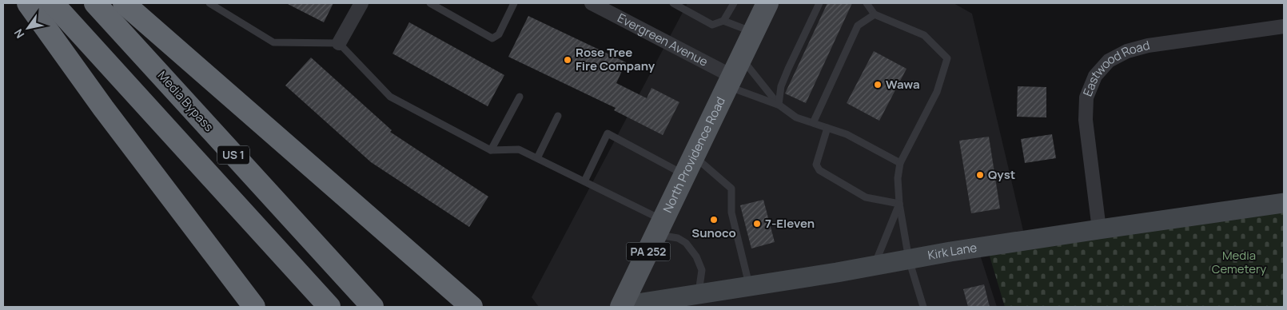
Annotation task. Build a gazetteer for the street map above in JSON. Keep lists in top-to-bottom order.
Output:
{
  "streets": {
    "highway": ["Media Bypass", "US 1"],
    "main road": ["North Providence Road", "PA 252"],
    "street": ["Evergreen Avenue", "Eastwood Road", "Kirk Lane"]
  },
  "crossings": [
    ["Evergreen Avenue", "North Providence Road"],
    ["Eastwood Road", "Kirk Lane"],
    ["North Providence Road", "Kirk Lane"]
  ],
  "parks": ["Media Cemetery"],
  "places": [
    "Rose Tree Fire Company",
    "Wawa",
    "Qyst",
    "Sunoco",
    "7-Eleven"
  ],
  "north": "bottom left"
}
